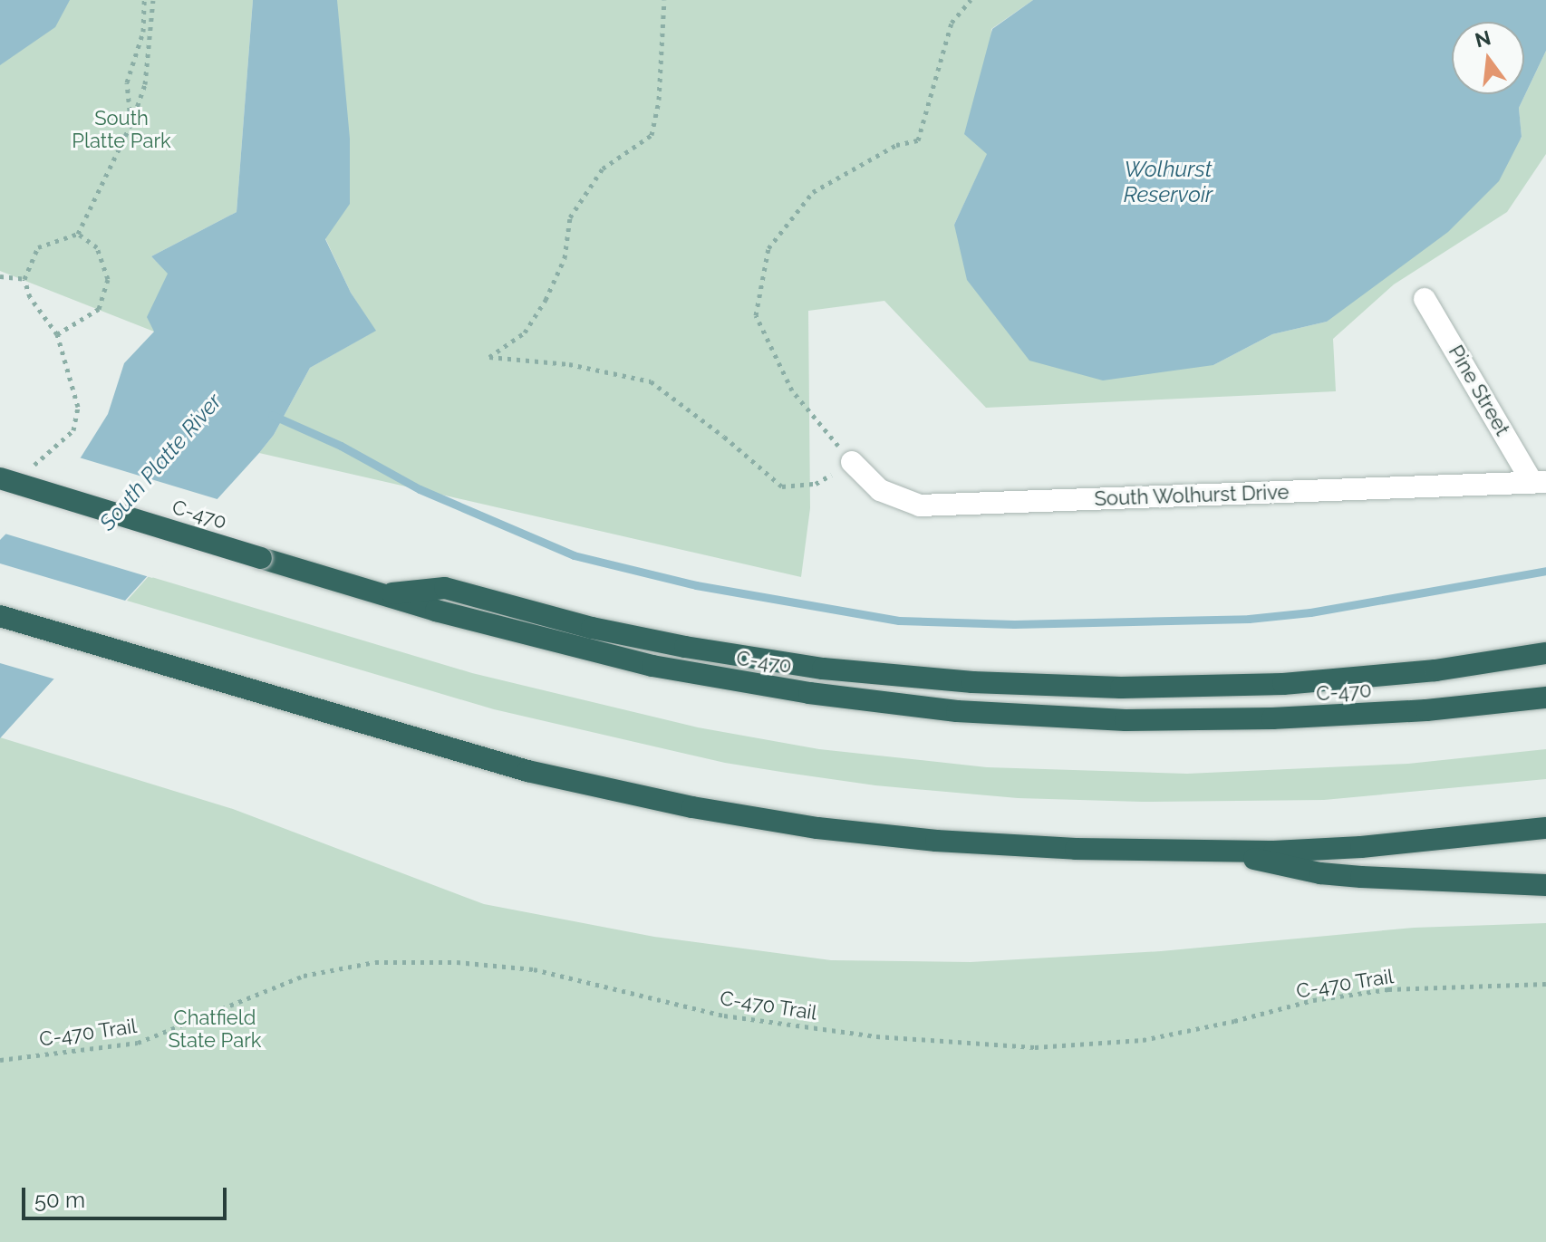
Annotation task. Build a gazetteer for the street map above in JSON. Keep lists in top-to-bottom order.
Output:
{
  "streets": {
    "highway": ["C-470"],
    "street": ["Pine Street", "South Wolhurst Drive"],
    "path": ["C-470 Trail"]
  },
  "crossings": [
    ["Pine Street", "South Wolhurst Drive"]
  ],
  "water": ["Wolhurst Reservoir", "South Platte River"],
  "parks": ["South Platte Park", "Chatfield State Park"],
  "scale_bar": "50 m",
  "north": "top"
}
